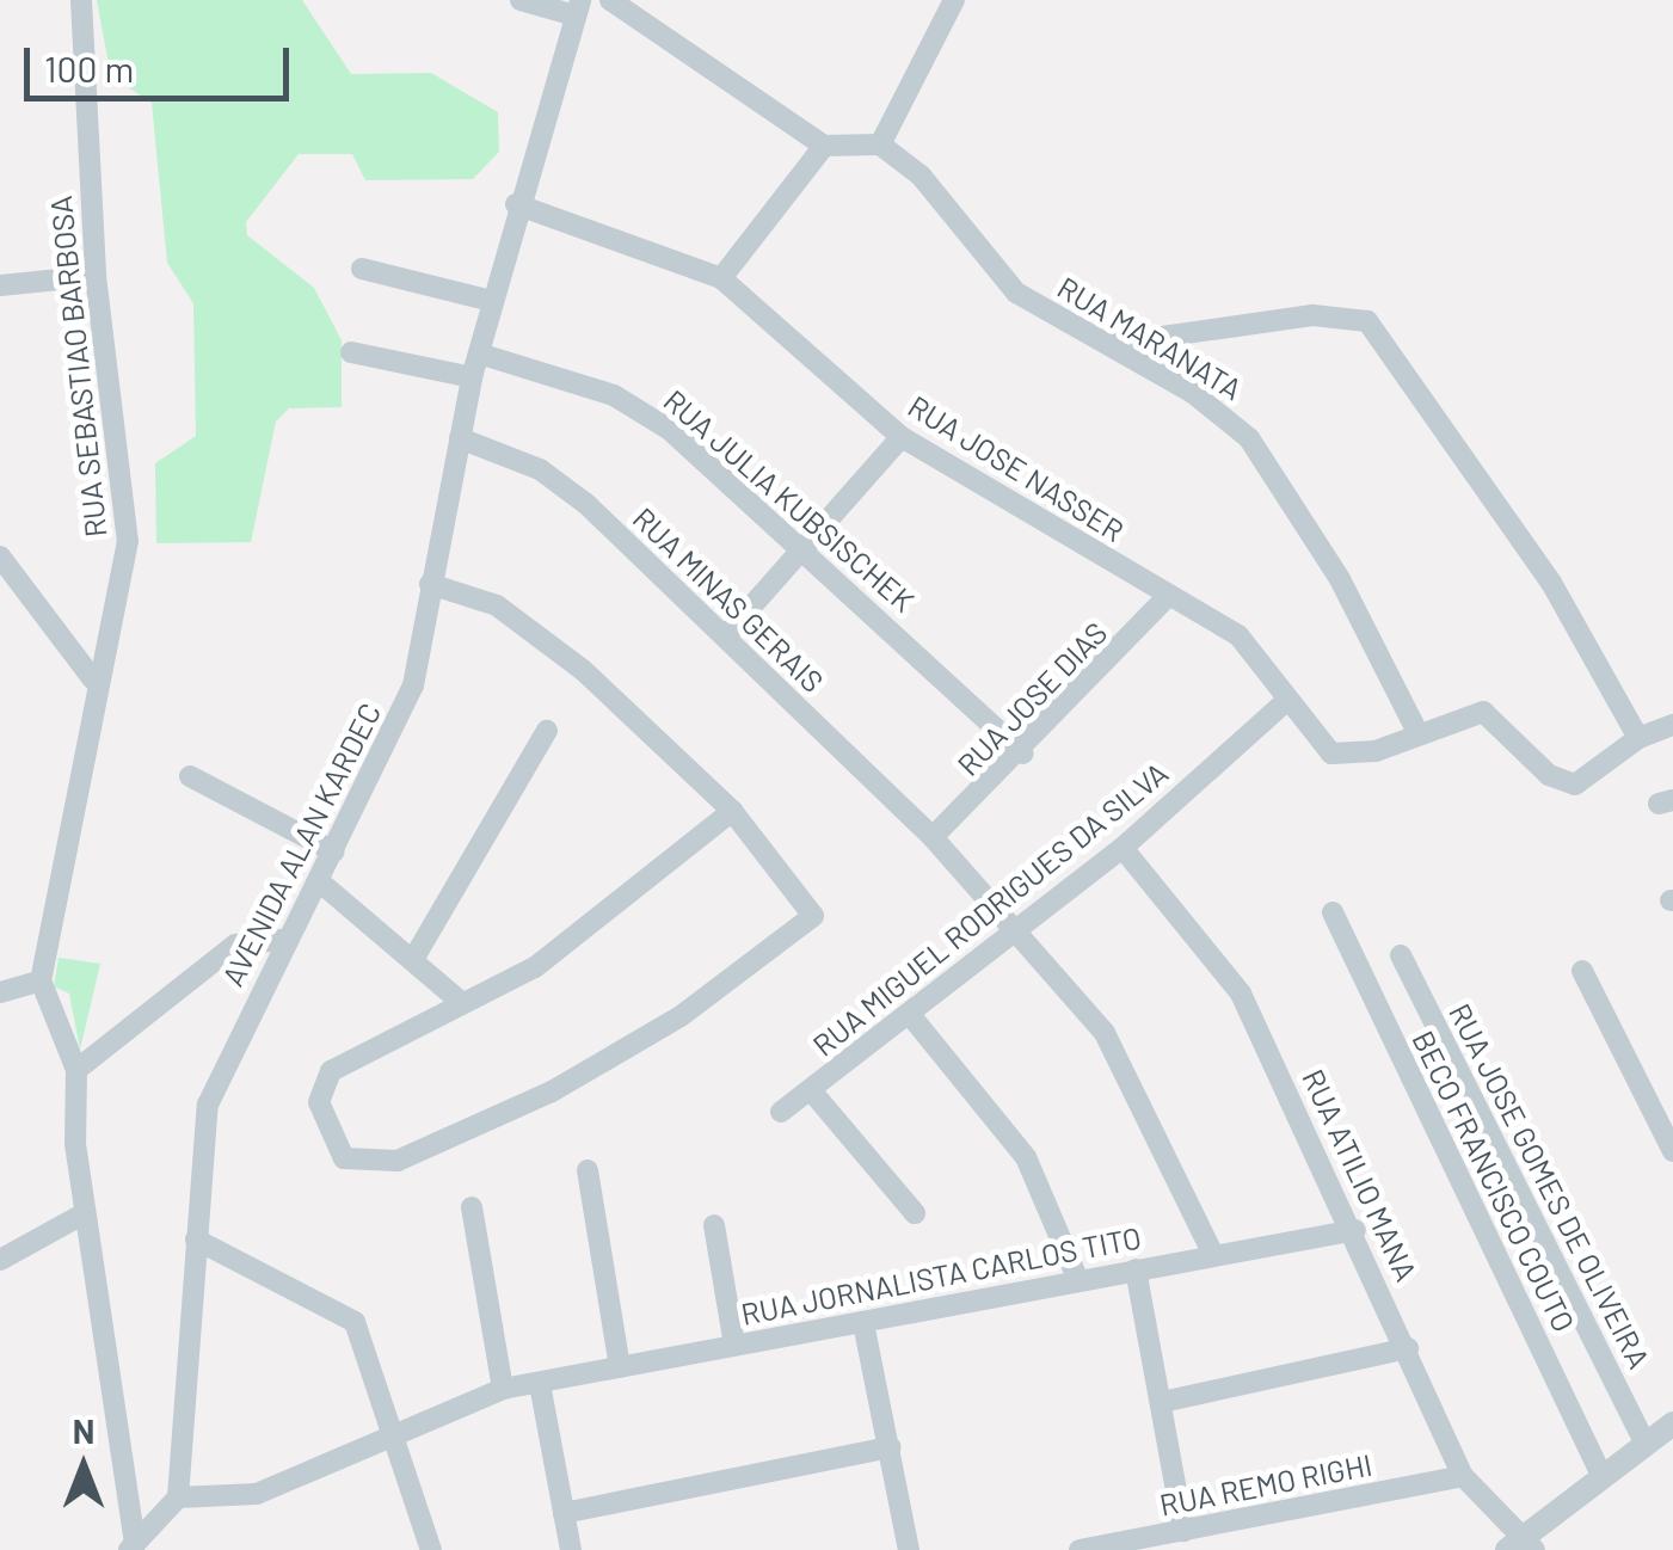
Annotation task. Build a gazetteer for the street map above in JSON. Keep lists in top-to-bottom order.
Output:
{
  "streets": {
    "street": [
      "RUA MARANATA",
      "RUA SEBASTIAO BARBOSA",
      "RUA JOSE NASSER",
      "RUA JULIA KUBSISCHEK",
      "RUA MINAS GERAIS",
      "RUA JOSE DIAS",
      "AVENIDA ALAN KARDEC",
      "RUA MIGUEL RODRIGUES DA SILVA",
      "RUA ATILIO MANA",
      "BECO FRANCISCO COUTO",
      "RUA JOSE GOMES DE OLIVEIRA",
      "RUA JORNALISTA CARLOS TITO",
      "RUA REMO RIGHI"
    ]
  },
  "crossings": [
    ["RUA MARANATA", "RUA JOSE NASSER"],
    ["RUA JOSE NASSER", "RUA JOSE DIAS"],
    ["RUA JOSE NASSER", "AVENIDA ALAN KARDEC"],
    ["RUA JOSE NASSER", "RUA MIGUEL RODRIGUES DA SILVA"],
    ["RUA JULIA KUBSISCHEK", "RUA JOSE DIAS"],
    ["RUA JULIA KUBSISCHEK", "AVENIDA ALAN KARDEC"],
    ["RUA MINAS GERAIS", "RUA JOSE DIAS"],
    ["RUA MINAS GERAIS", "AVENIDA ALAN KARDEC"],
    ["RUA MINAS GERAIS", "RUA MIGUEL RODRIGUES DA SILVA"],
    ["RUA MINAS GERAIS", "RUA JORNALISTA CARLOS TITO"],
    ["AVENIDA ALAN KARDEC", "RUA JORNALISTA CARLOS TITO"],
    ["RUA MIGUEL RODRIGUES DA SILVA", "RUA ATILIO MANA"],
    ["RUA ATILIO MANA", "RUA JORNALISTA CARLOS TITO"],
    ["RUA ATILIO MANA", "RUA REMO RIGHI"]
  ],
  "scale_bar": "100 m",
  "north": "top"
}
